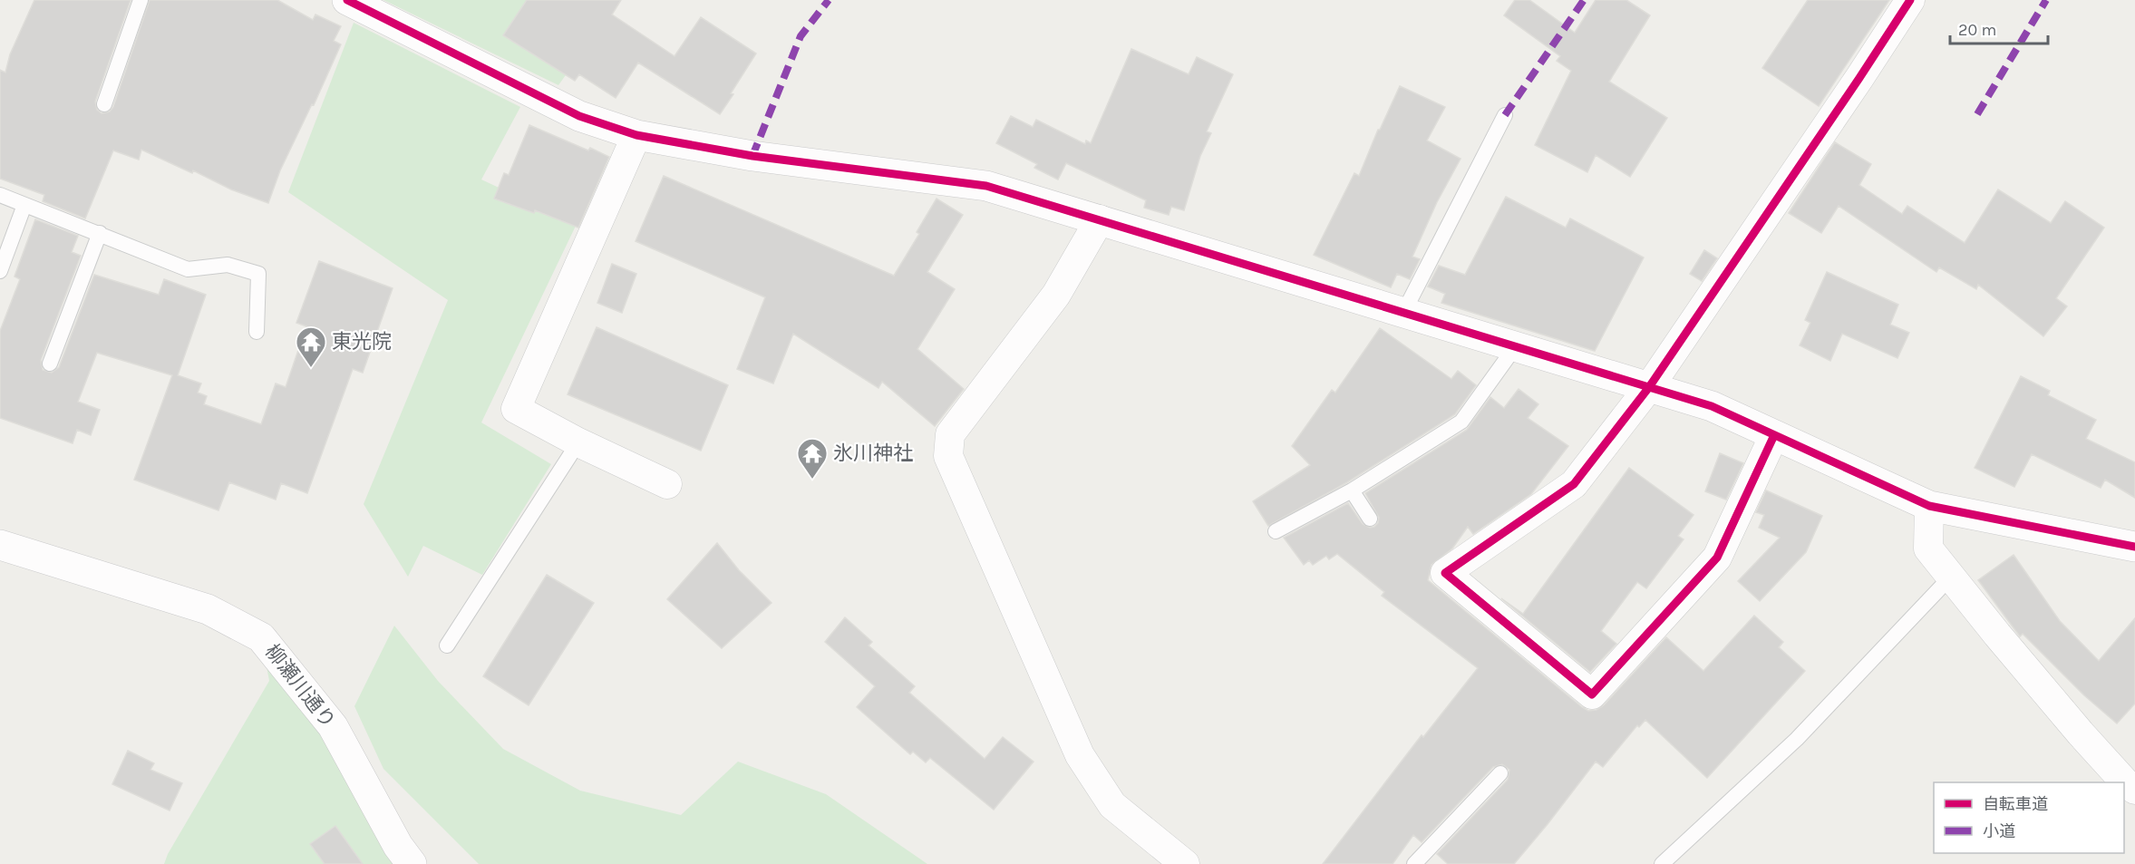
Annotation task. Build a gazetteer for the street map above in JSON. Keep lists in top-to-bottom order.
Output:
{
  "streets": {
    "street": ["柳瀬川通り"]
  },
  "places": {
    "temple": ["東光院", "氷川神社"]
  },
  "legend": ["自転車道", "小道"],
  "scale_bar": "20 m"
}
